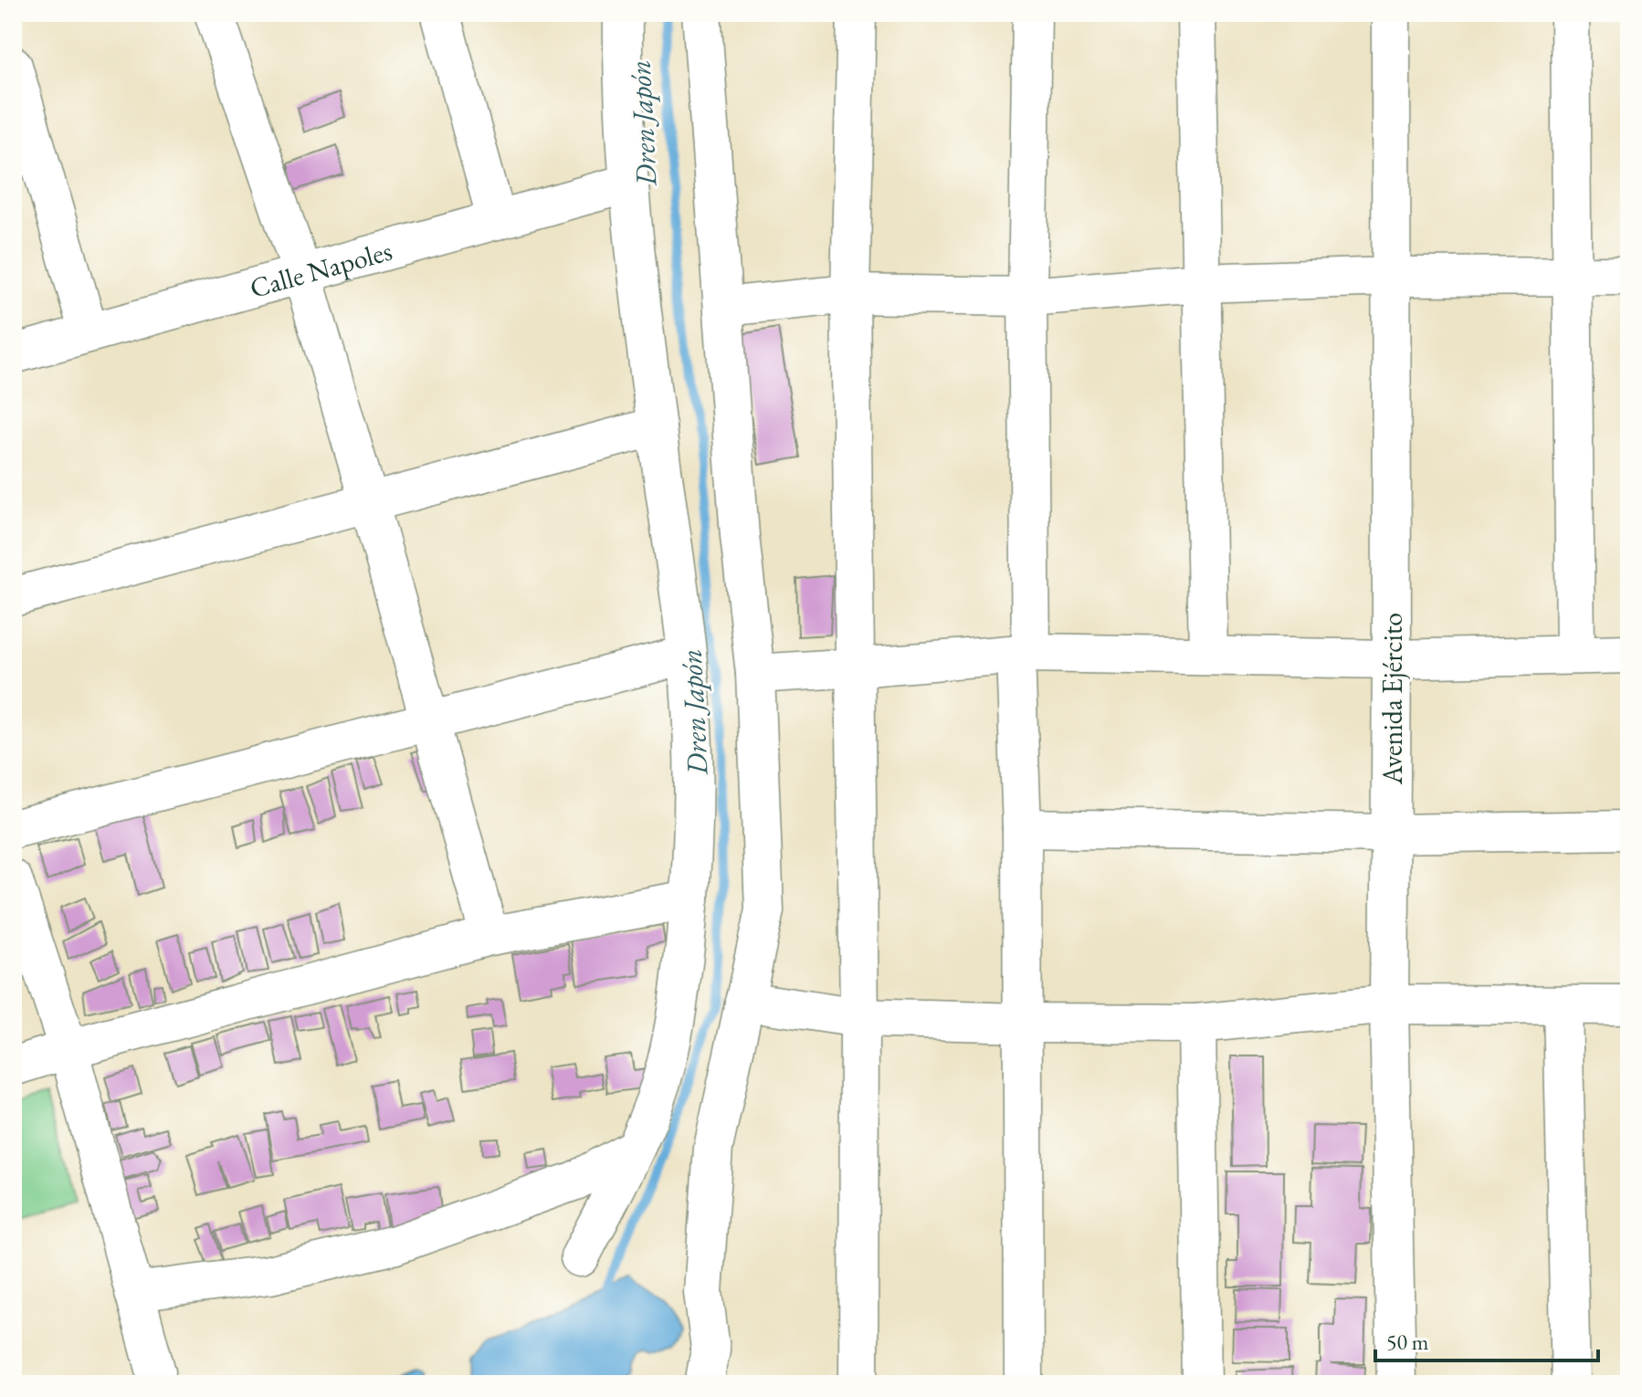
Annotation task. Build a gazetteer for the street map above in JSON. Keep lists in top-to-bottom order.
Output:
{
  "streets": {
    "street": ["Calle Napoles", "Avenida Ejército"]
  },
  "water": ["Dren Japón"],
  "scale_bar": "50 m"
}
